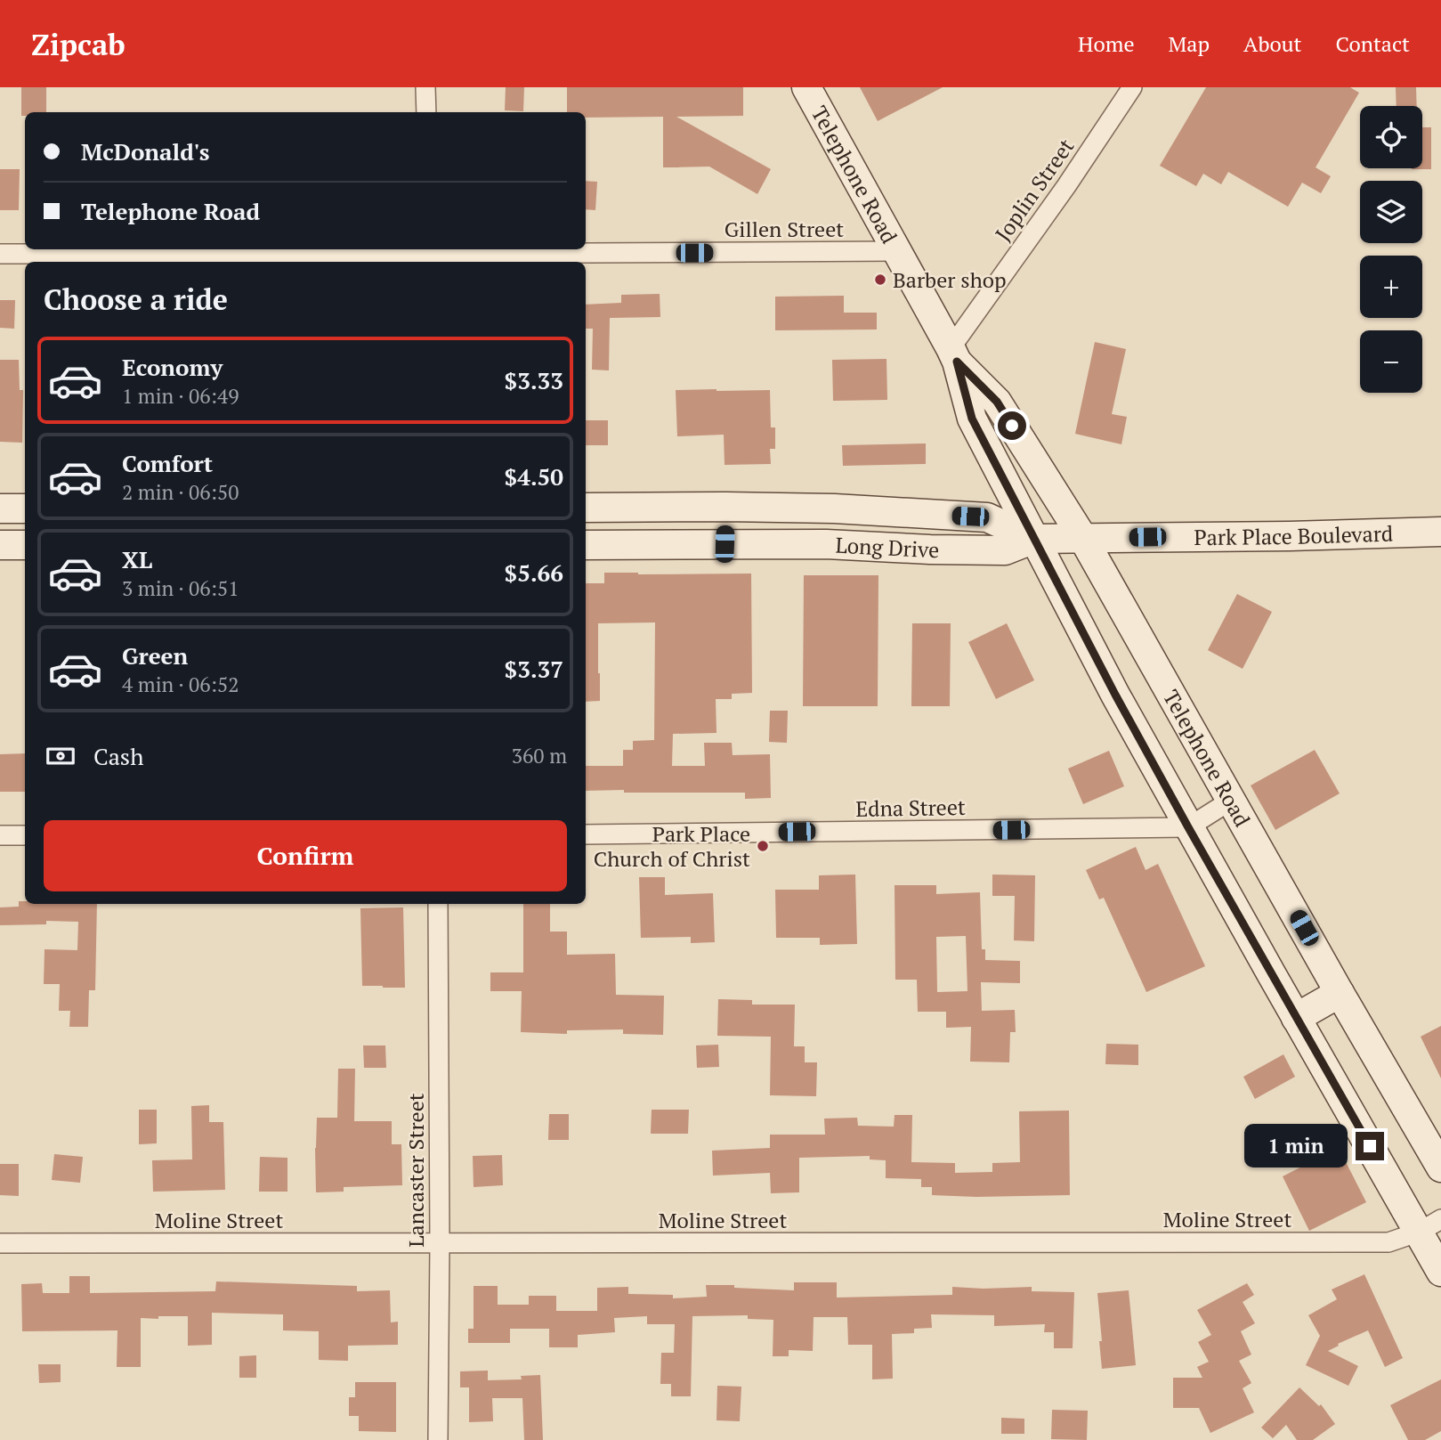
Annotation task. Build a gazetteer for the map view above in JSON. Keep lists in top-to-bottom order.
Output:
{
  "streets": {
    "main road": ["Telephone Road", "Park Place Boulevard", "Long Drive"],
    "street": [
      "Joplin Street",
      "Gillen Street",
      "Edna Street",
      "Lancaster Street",
      "Moline Street"
    ]
  },
  "crossings": [
    ["Telephone Road", "Joplin Street"],
    ["Telephone Road", "Gillen Street"],
    ["Telephone Road", "Park Place Boulevard"],
    ["Telephone Road", "Long Drive"],
    ["Telephone Road", "Edna Street"],
    ["Telephone Road", "Moline Street"],
    ["Park Place Boulevard", "Long Drive"],
    ["Lancaster Street", "Moline Street"]
  ],
  "places": ["Barber shop", "Park Place Church of Christ"],
  "page": {
    "header": "Zipcab",
    "nav": [
      "Home",
      "Map",
      "About",
      "Contact"
    ],
    "map_buttons": ["+", "−"],
    "banner": ["McDonald's", "Telephone Road"],
    "heading": "Choose a ride",
    "list": [
      {
        "name": "Economy",
        "note": "1 min · 06:49",
        "value": "$3.33"
      },
      {
        "name": "Comfort",
        "note": "2 min · 06:50",
        "value": "$4.50"
      },
      {
        "name": "XL",
        "note": "3 min · 06:51",
        "value": "$5.66"
      },
      {
        "name": "Green",
        "note": "4 min · 06:52",
        "value": "$3.37"
      }
    ],
    "pay": ["Cash", "360 m"],
    "buttons": "Confirm",
    "bubble": "1 min"
  }
}
